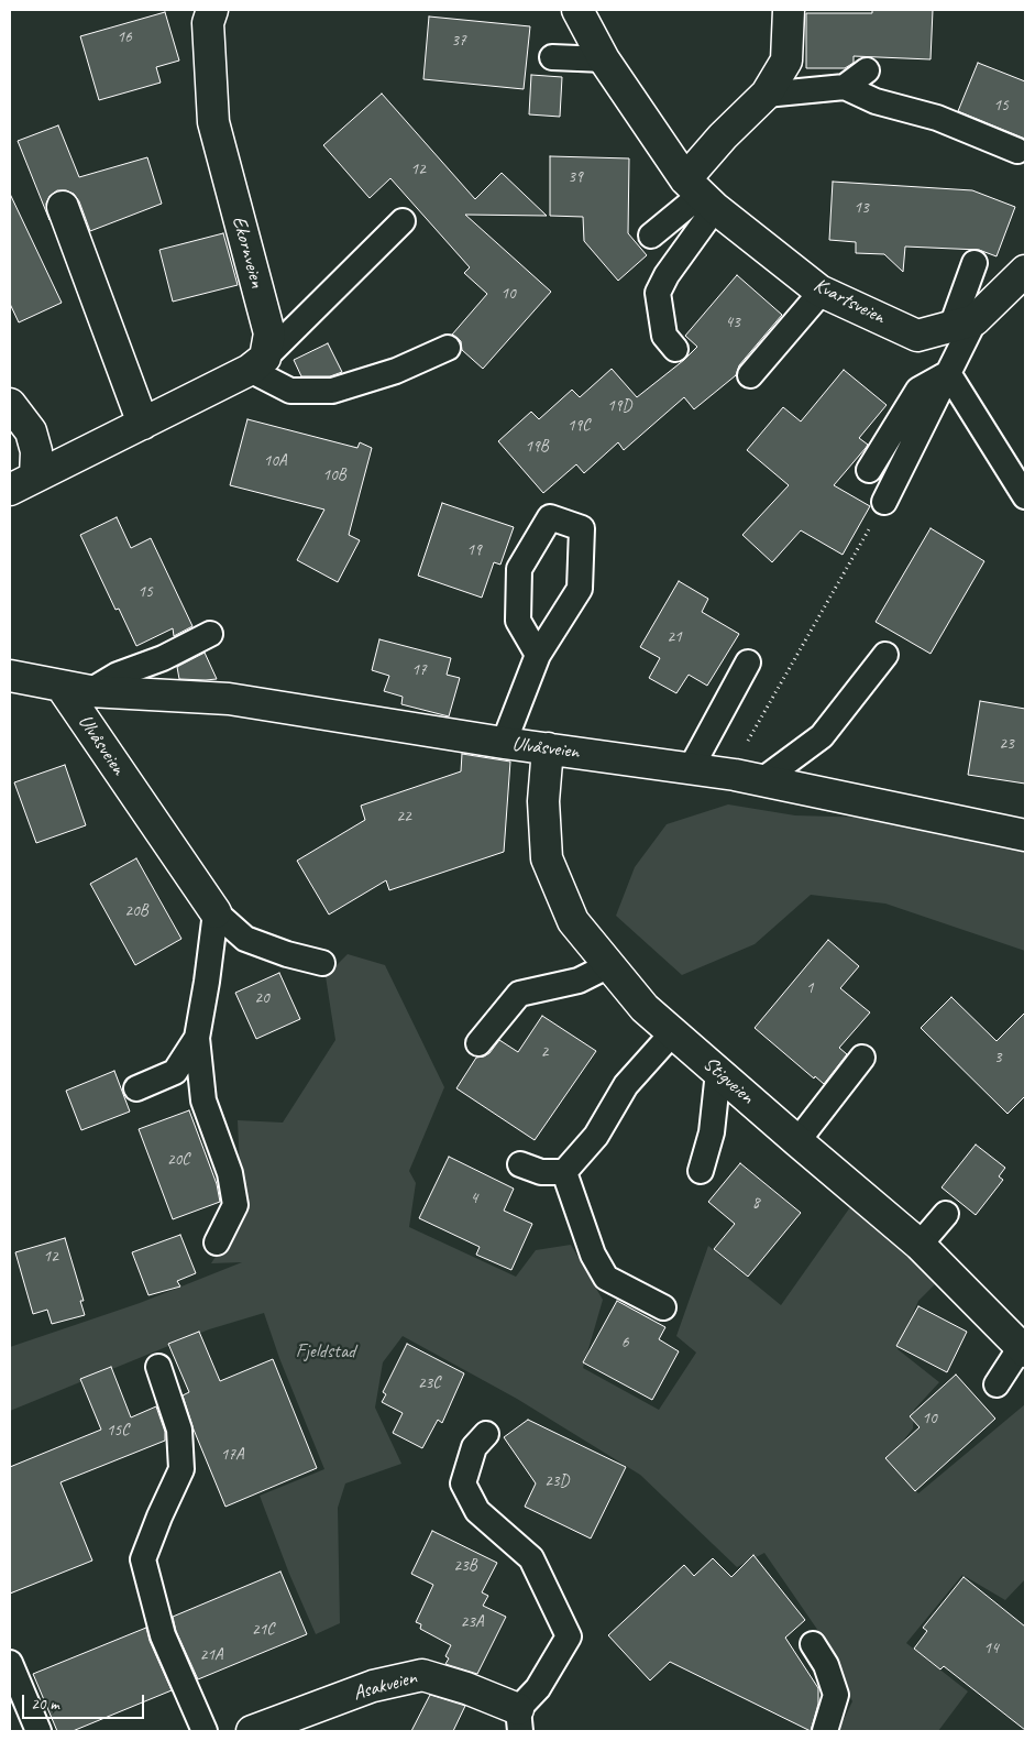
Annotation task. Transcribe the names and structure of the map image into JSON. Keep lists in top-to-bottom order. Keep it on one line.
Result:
{"streets":{"street":["Ekornveien","Kvartsveien","Ulvåsveien","Stigveien","Asakveien"]},"crossings":[["Ulvåsveien","Stigveien"]],"parks":["Fjeldstad"],"house_numbers":["16","37","15","12","39","13","10","43","19D","19C","19B","10A","10B","19","15","21","17","23","22","20B","1","20","2","3","20C","4","8","12","6","23C","10","15C","17A","23D","23B","23A","21C","14","21A"],"scale_bar":"20 m"}
